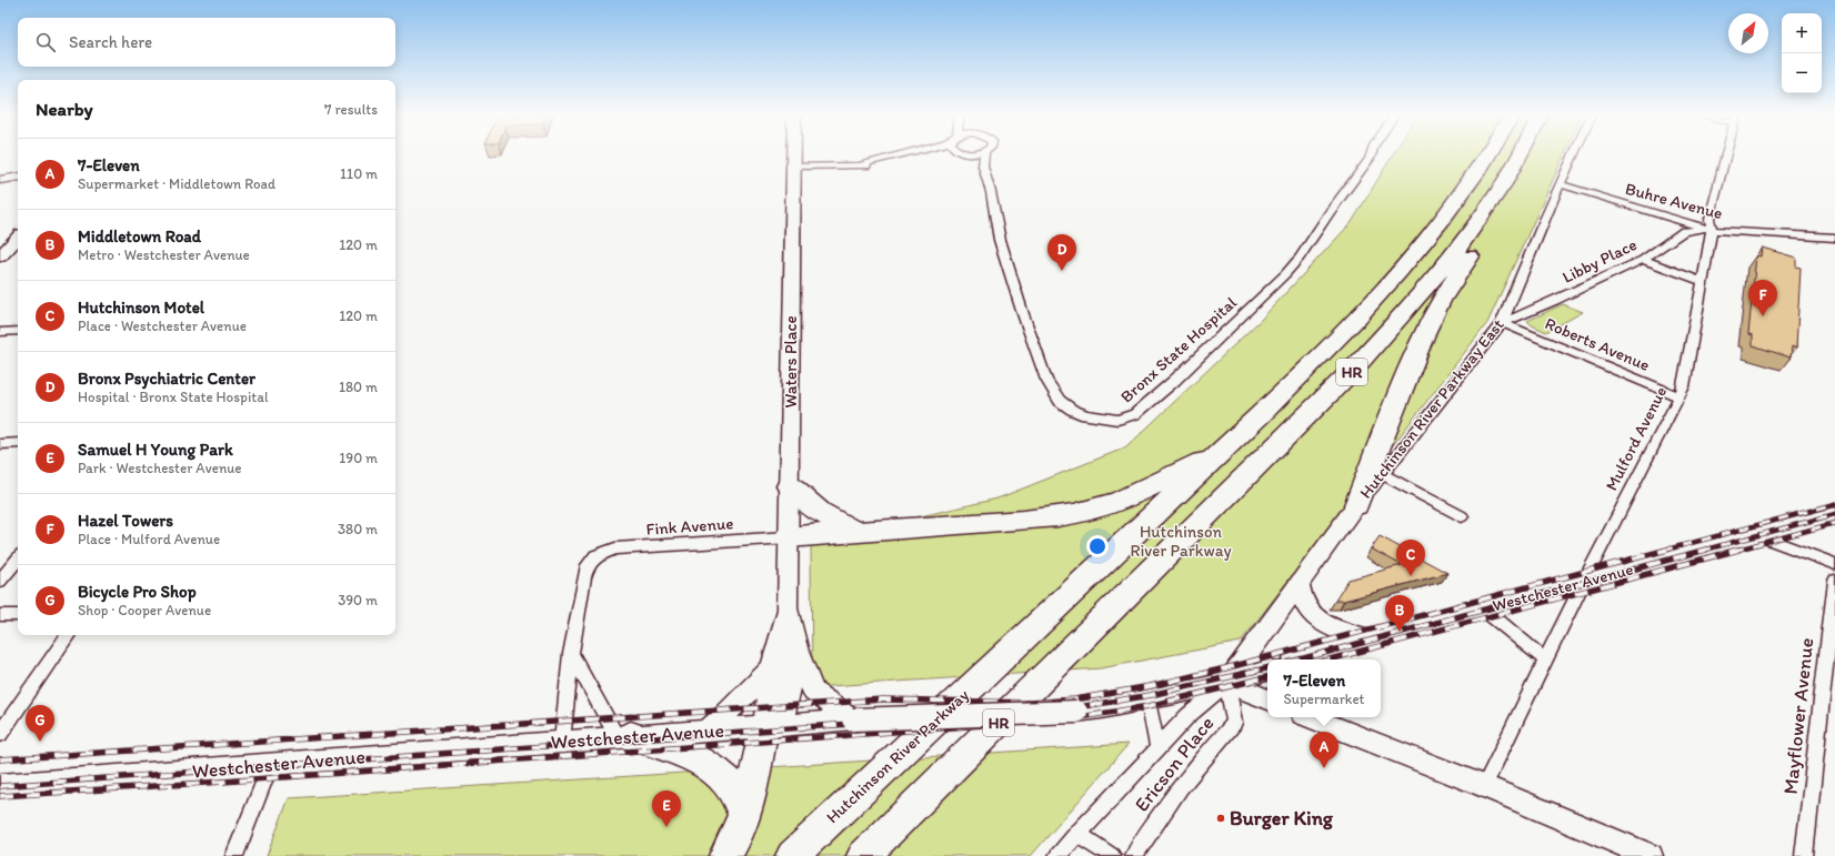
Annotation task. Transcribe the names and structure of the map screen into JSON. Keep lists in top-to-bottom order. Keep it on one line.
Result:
{"streets":{"highway":["HR","Hutchinson River Parkway"],"main road":["Waters Place","Westchester Avenue"],"street":["Buhre Avenue","Libby Place","Roberts Avenue","Bronx State Hospital","Hutchinson River Parkway East","Mulford Avenue","Fink Avenue","Mayflower Avenue","Ericson Place"]},"crossings":[["Buhre Avenue","Libby Place"],["Buhre Avenue","Hutchinson River Parkway East"],["Buhre Avenue","Mulford Avenue"],["Libby Place","Roberts Avenue"],["Libby Place","Hutchinson River Parkway East"],["Libby Place","Mulford Avenue"],["Roberts Avenue","Hutchinson River Parkway East"],["Roberts Avenue","Mulford Avenue"],["Waters Place","Fink Avenue"],["Waters Place","Westchester Avenue"],["Mulford Avenue","Westchester Avenue"],["Westchester Avenue","Ericson Place"]],"parks":["Hutchinson River Parkway"],"places":["Burger King"],"north":"top right","page":{"map_buttons":["+","−"],"search":"Search here","heading":["Nearby","7 results"],"list":[{"mark":"A","name":"7-Eleven","note":"Supermarket · Middletown Road","value":"110 m"},{"mark":"B","name":"Middletown Road","note":"Metro · Westchester Avenue","value":"120 m"},{"mark":"C","name":"Hutchinson Motel","note":"Place · Westchester Avenue","value":"120 m"},{"mark":"D","name":"Bronx Psychiatric Center","note":"Hospital · Bronx State Hospital","value":"180 m"},{"mark":"E","name":"Samuel H Young Park","note":"Park · Westchester Avenue","value":"190 m"},{"mark":"F","name":"Hazel Towers","note":"Place · Mulford Avenue","value":"380 m"},{"mark":"G","name":"Bicycle Pro Shop","note":"Shop · Cooper Avenue","value":"390 m"}],"pins":["D","F","C","B","G","A","E"],"popup":["7-Eleven","Supermarket"]}}
